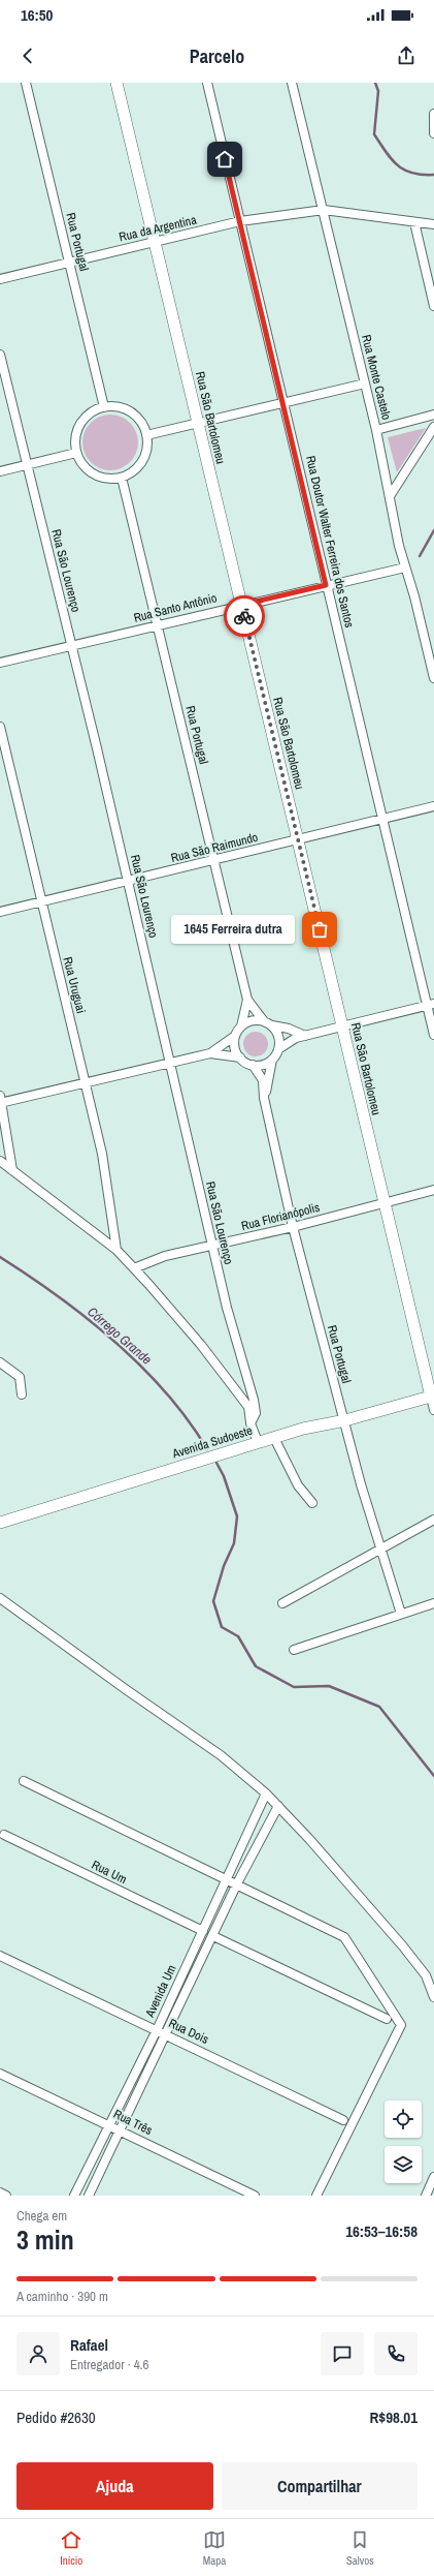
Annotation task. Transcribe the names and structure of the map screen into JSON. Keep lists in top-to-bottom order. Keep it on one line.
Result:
{"streets":{"street":["Rua da Argentina","Rua Portugal","Rua Monte Castelo","Rua São Bartolomeu","Rua Doutor Walter Ferreira dos Santos","Rua São Lourenço","Rua Santo Antônio","Rua São Raimundo","Rua Uruguai","Rua Florianópolis","Avenida Sudoeste","Rua Um","Avenida Um","Rua Dois","Rua Três"]},"crossings":[["Rua da Argentina","Rua Portugal"],["Rua da Argentina","Rua Monte Castelo"],["Rua da Argentina","Rua São Bartolomeu"],["Rua da Argentina","Rua Doutor Walter Ferreira dos Santos"],["Rua Portugal","Rua Santo Antônio"],["Rua Portugal","Rua São Raimundo"],["Rua Portugal","Rua Florianópolis"],["Rua Portugal","Avenida Sudoeste"],["Rua Monte Castelo","Rua Santo Antônio"],["Rua São Bartolomeu","Rua Santo Antônio"],["Rua São Bartolomeu","Rua São Raimundo"],["Rua São Bartolomeu","Rua Florianópolis"],["Rua São Bartolomeu","Avenida Sudoeste"],["Rua Doutor Walter Ferreira dos Santos","Rua Santo Antônio"],["Rua Doutor Walter Ferreira dos Santos","Rua São Raimundo"],["Rua São Lourenço","Rua Santo Antônio"],["Rua São Lourenço","Rua São Raimundo"],["Rua São Lourenço","Rua Florianópolis"],["Rua São Raimundo","Rua Uruguai"],["Rua Um","Avenida Um"],["Avenida Um","Rua Dois"],["Avenida Um","Rua Três"]],"water":["Córrego Grande"],"places":["1645 Ferreira dutra"],"page":{"status":"16:50","header":"Parcelo","bubble":"1645 Ferreira dutra","heading":["3 min","Chega em","16:53–16:58"],"panel":["Rafael","Entregador · 4.6","Pedido #2630","R$98.01"],"bar":"A caminho · 390 m","buttons":["Ajuda","Compartilhar"],"tabs":["Início","Mapa","Salvos"]}}
